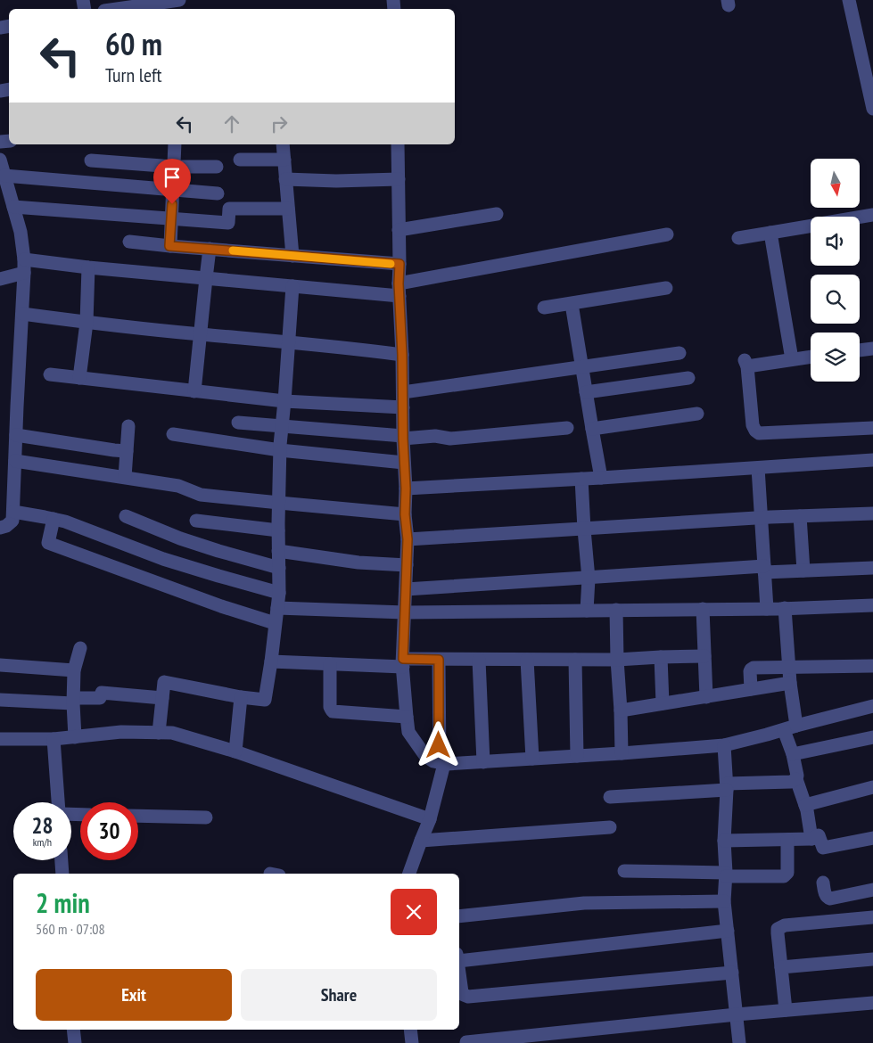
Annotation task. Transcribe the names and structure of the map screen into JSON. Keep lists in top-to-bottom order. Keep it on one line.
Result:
{"north":"bottom","page":{"turn":["60 m","Turn left"],"speed":"28 km/h","limit":"30","heading":["2 min","560 m · 07:08"],"buttons":["Exit","Share"]}}
